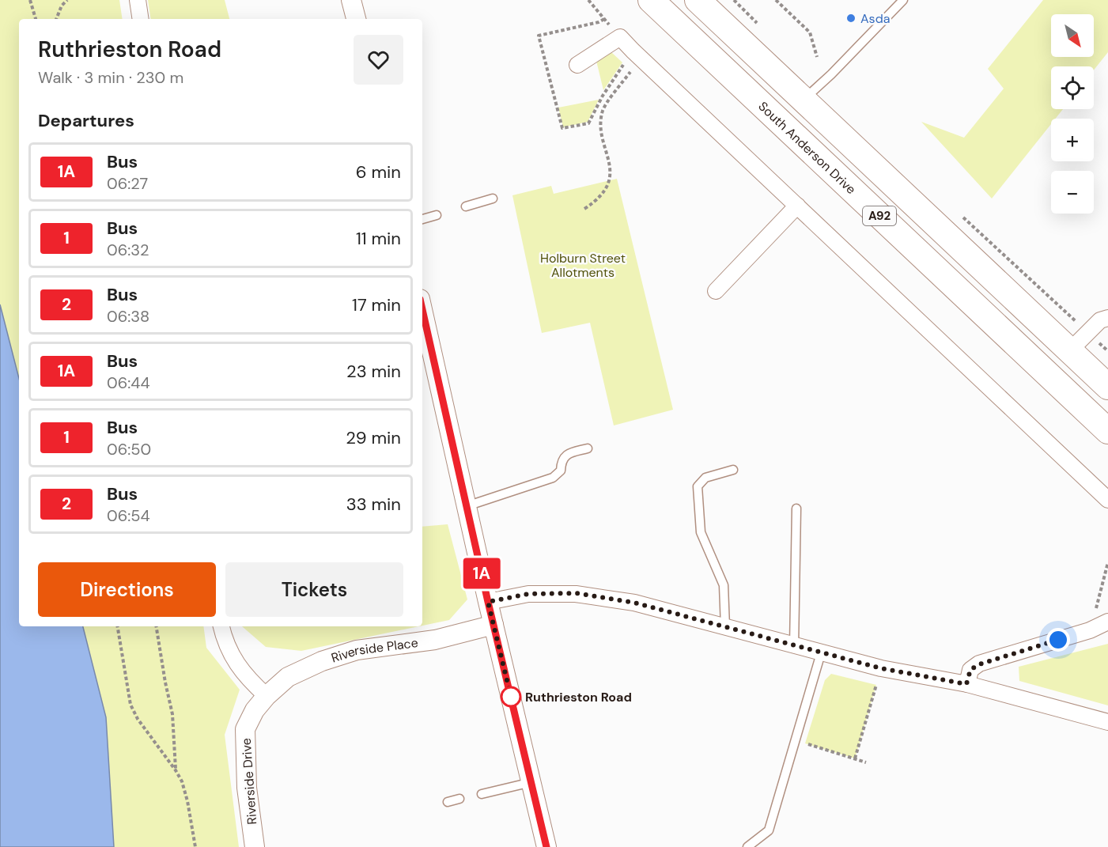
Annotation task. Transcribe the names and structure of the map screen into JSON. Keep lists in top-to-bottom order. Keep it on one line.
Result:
{"streets":{"main road":["South Anderson Drive","A92"],"street":["Riverside Place","Riverside Drive"]},"crossings":[["Riverside Place","Riverside Drive"]],"parks":["Holburn Street Allotments"],"places":["Asda","Ruthrieston Road"],"lines":["bus line 1A"],"north":"bottom right","page":{"on_map":"1A","map_buttons":["+","−"],"heading":[["Ruthrieston Road","Walk · 3 min · 230 m"],"Departures"],"list":[{"mark":"1A","name":"Bus","note":"06:27","value":"6 min"},{"mark":"1","name":"Bus","note":"06:32","value":"11 min"},{"mark":"2","name":"Bus","note":"06:38","value":"17 min"},{"mark":"1A","name":"Bus","note":"06:44","value":"23 min"},{"mark":"1","name":"Bus","note":"06:50","value":"29 min"},{"mark":"2","name":"Bus","note":"06:54","value":"33 min"}],"buttons":["Directions","Tickets"]}}
